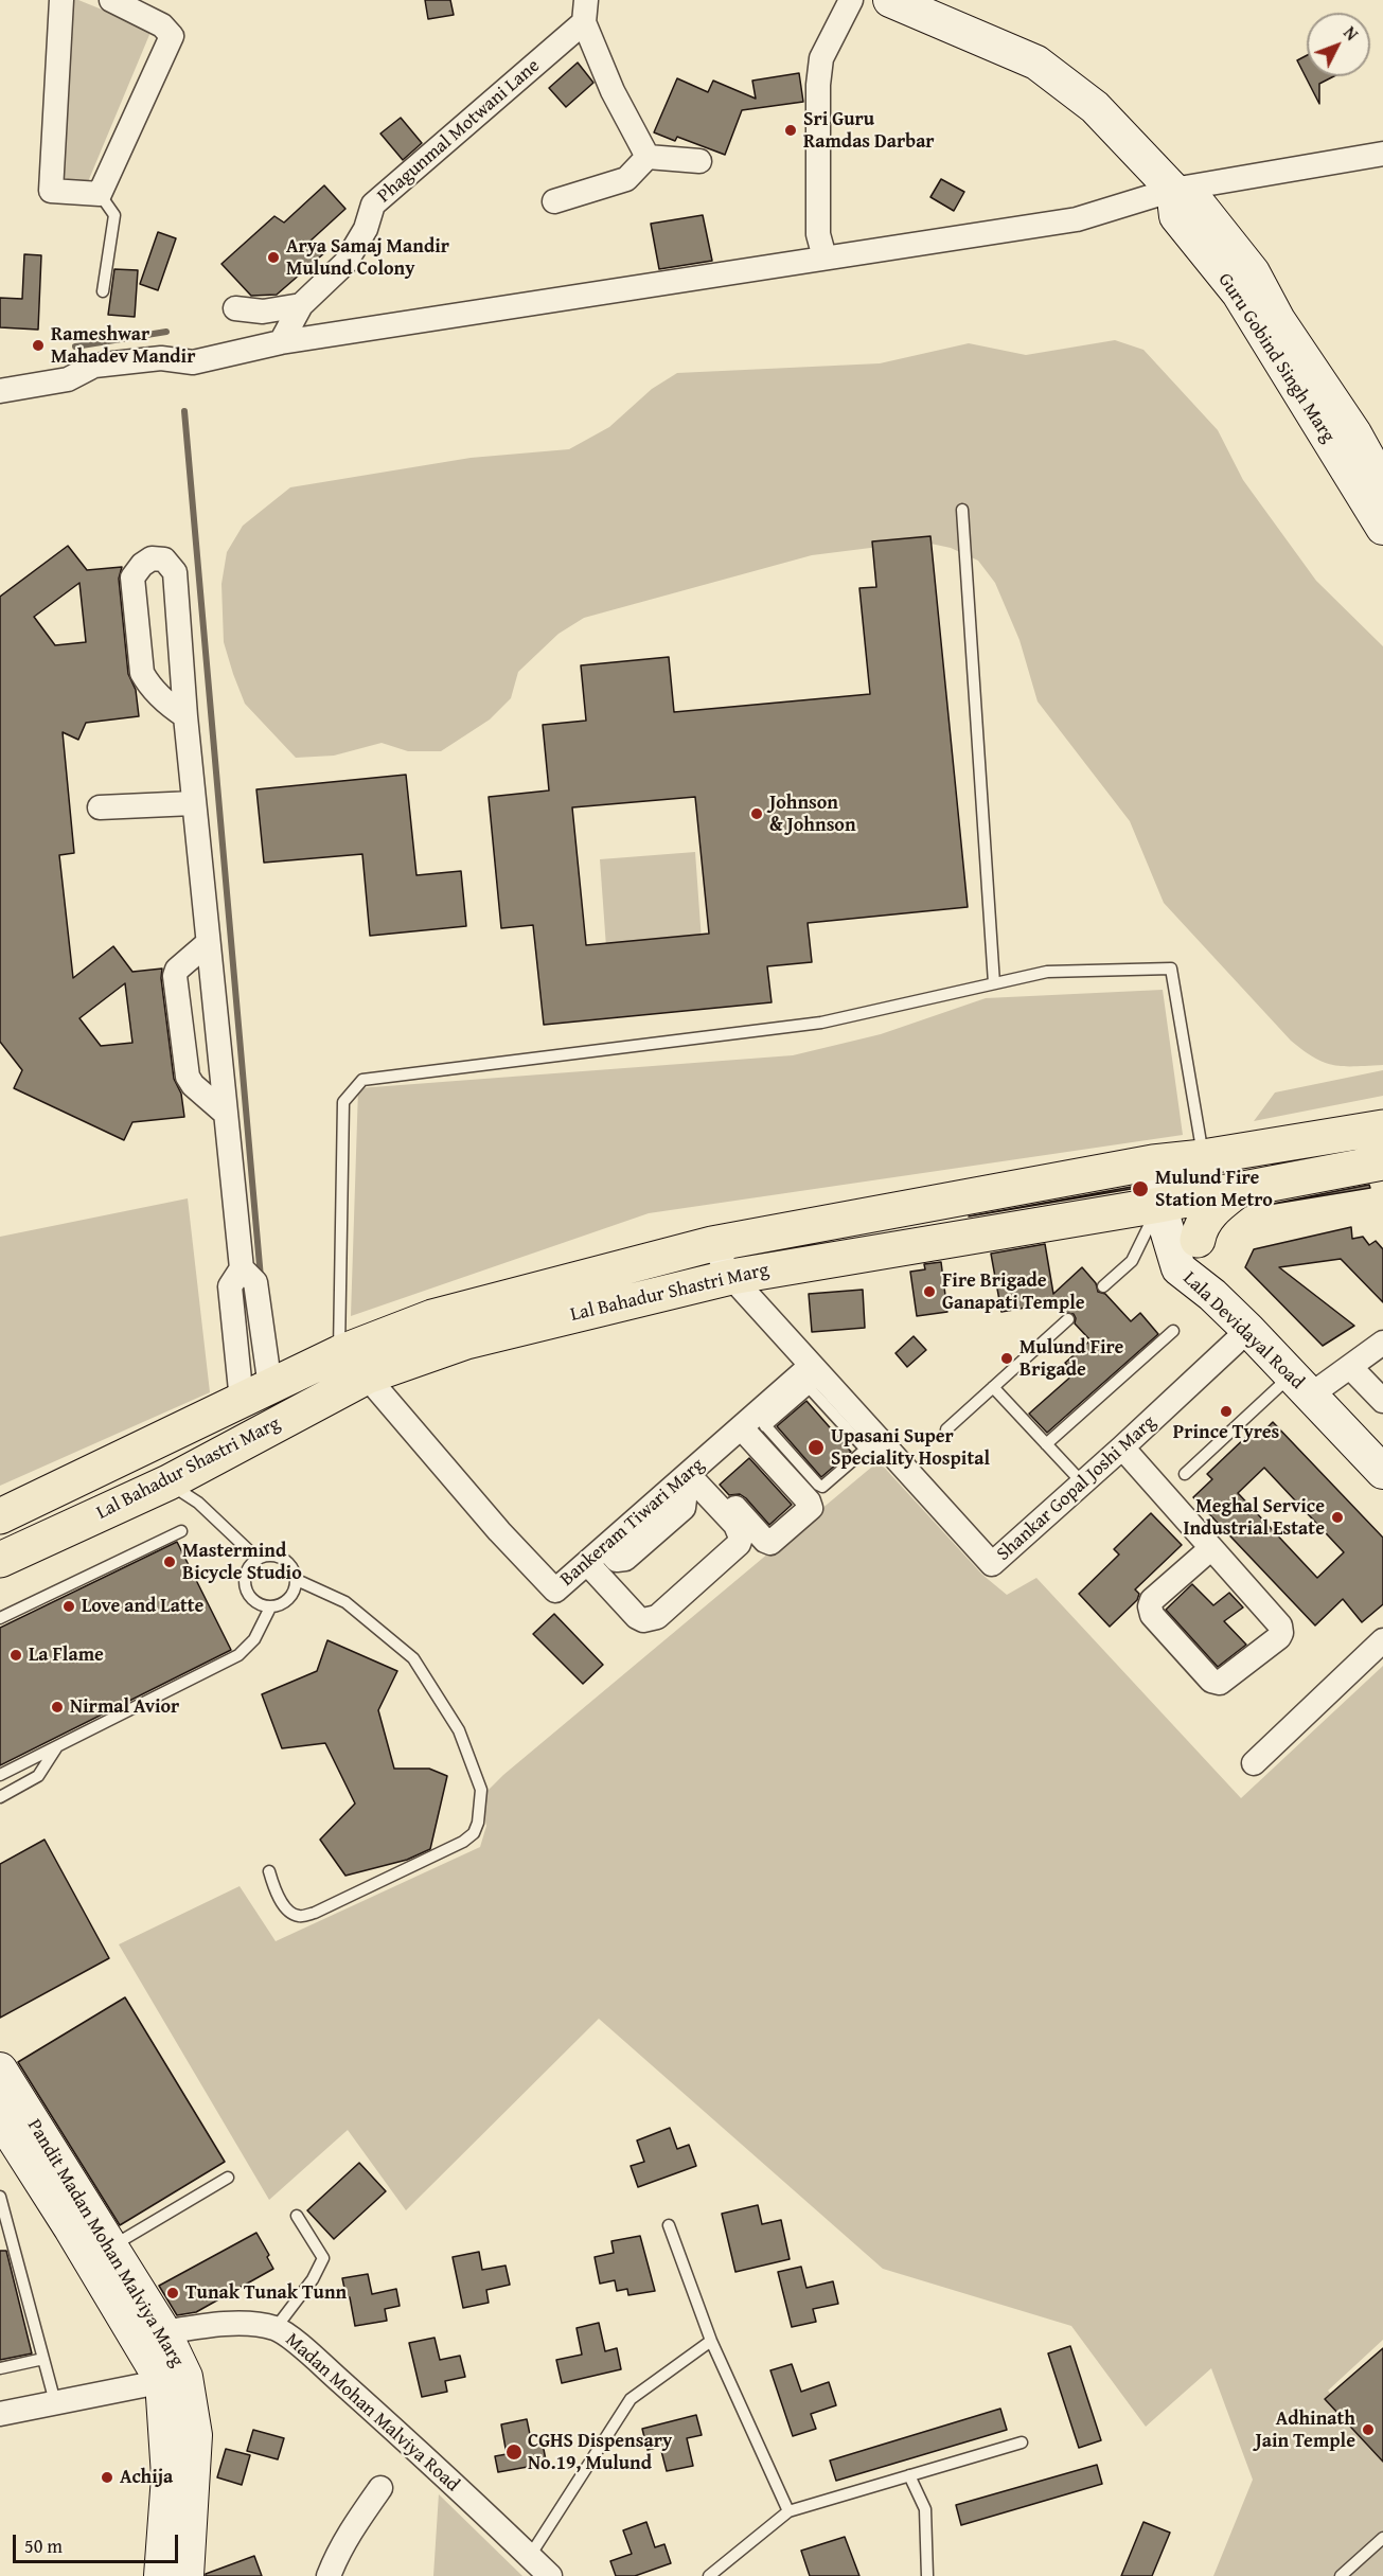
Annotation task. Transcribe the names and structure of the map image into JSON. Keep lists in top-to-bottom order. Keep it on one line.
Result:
{"streets":{"main road":["Lal Bahadur Shastri Marg"],"street":["Phagunmal Motwani Lane","Guru Gobind Singh Marg","Lala Devidayal Road","Shankar Gopal Joshi Marg","Bankeram Tiwari Marg","Pandit Madan Mohan Malviya Marg","Madan Mohan Malviya Road"]},"crossings":[["Lal Bahadur Shastri Marg","Lala Devidayal Road"],["Lal Bahadur Shastri Marg","Shankar Gopal Joshi Marg"],["Lal Bahadur Shastri Marg","Bankeram Tiwari Marg"],["Lala Devidayal Road","Shankar Gopal Joshi Marg"],["Shankar Gopal Joshi Marg","Bankeram Tiwari Marg"],["Pandit Madan Mohan Malviya Marg","Madan Mohan Malviya Road"]],"places":["Sri Guru Ramdas Darbar","Arya Samaj Mandir Mulund Colony","Rameshwar Mahadev Mandir","Johnson & Johnson","Mulund Fire Station Metro","Fire Brigade Ganapati Temple","Mulund Fire Brigade","Prince Tyres","Upasani Super Speciality Hospital","Meghal Service Industrial Estate","Mastermind Bicycle Studio","Love and Latte","La Flame","Nirmal Avior","Tunak Tunak Tunn","Adhinath Jain Temple","CGHS Dispensary No.19, Mulund","Achija"],"scale_bar":"50 m","north":"top right"}
